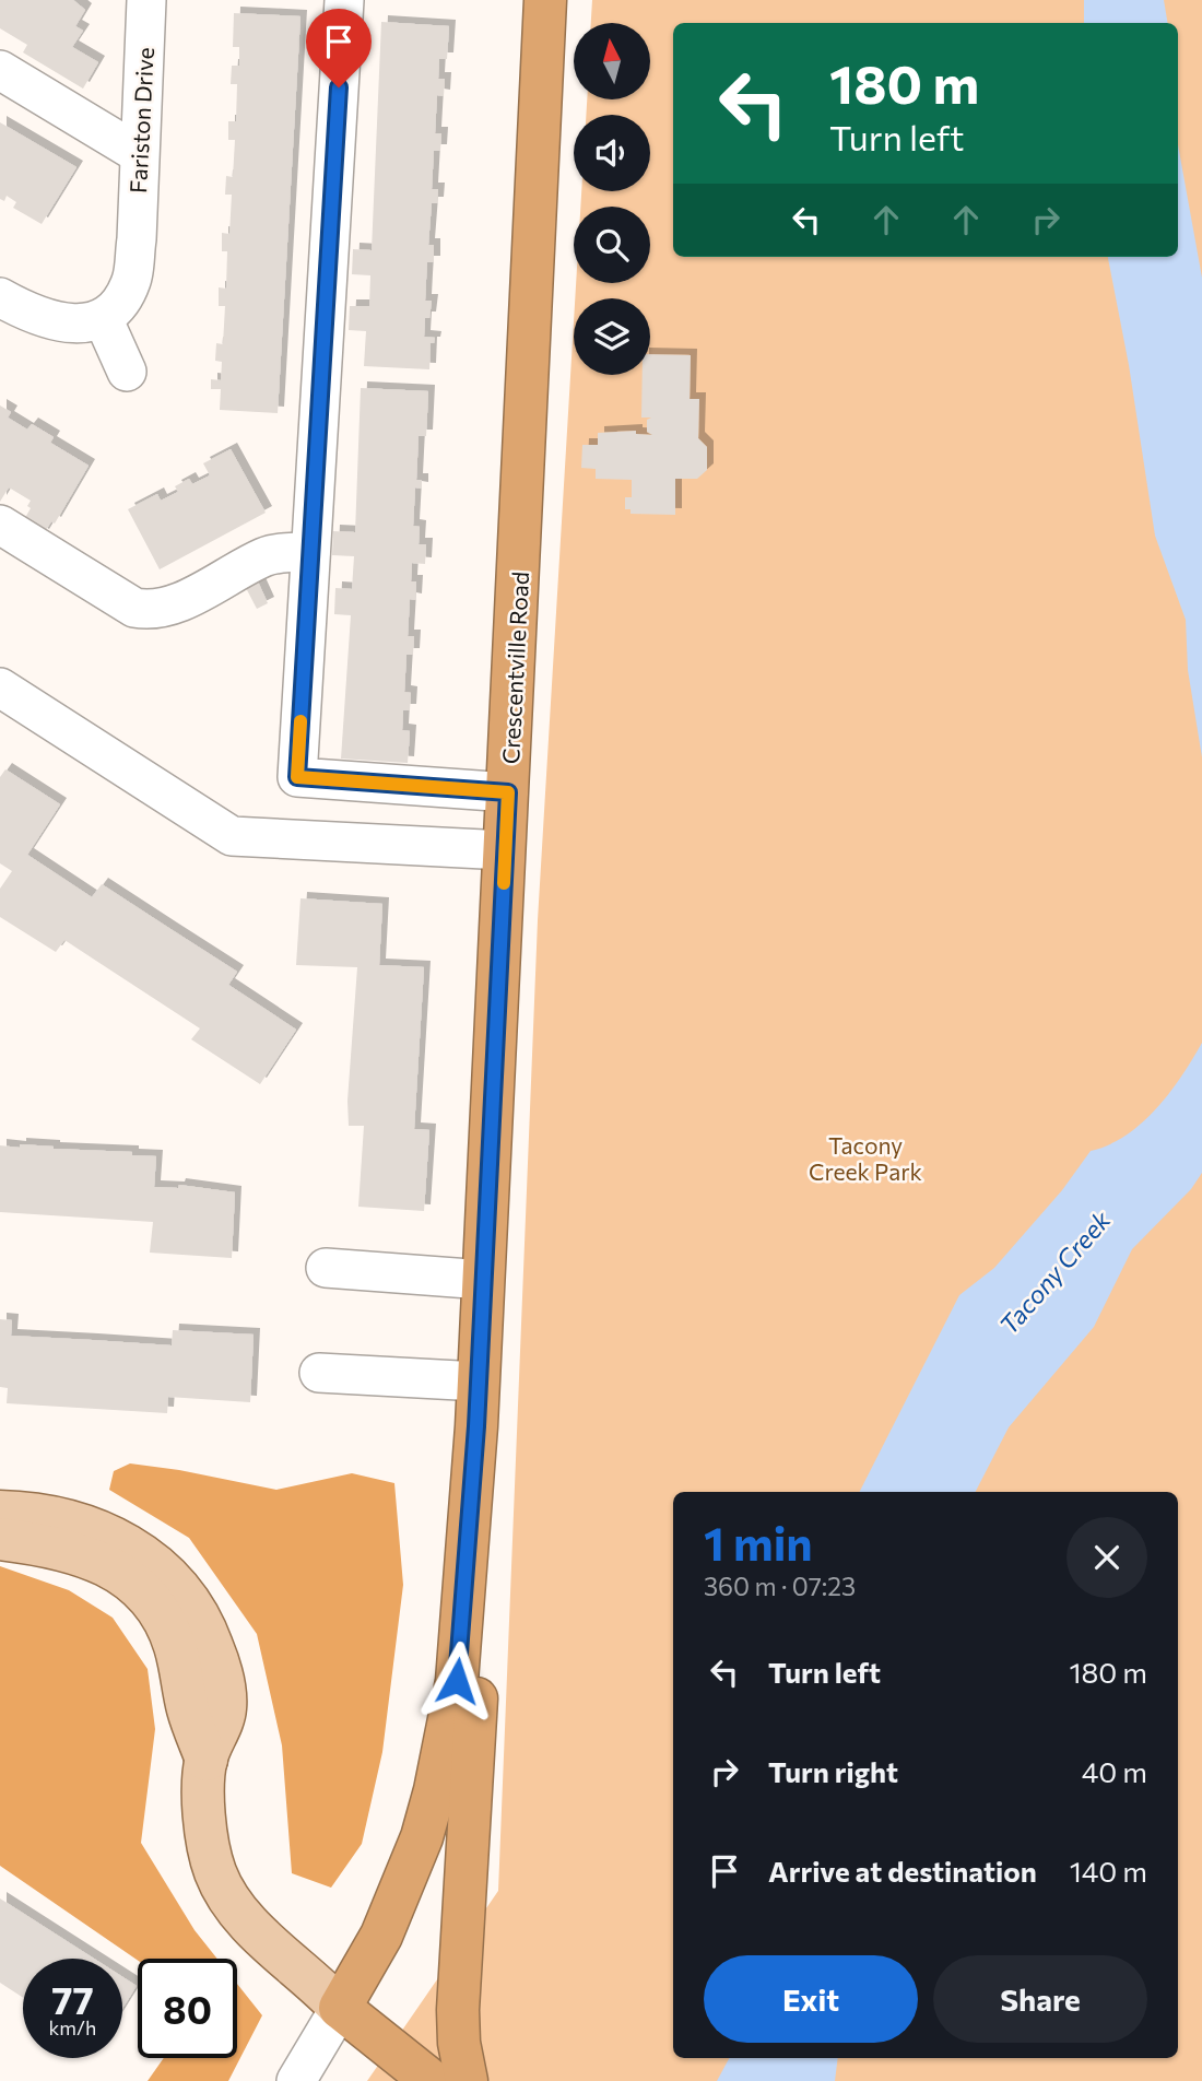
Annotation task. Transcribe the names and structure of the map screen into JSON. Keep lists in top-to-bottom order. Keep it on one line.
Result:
{"streets":{"highway":["Crescentville Road"],"street":["Fariston Drive"]},"water":["Tacony Creek"],"parks":["Tacony Creek Park"],"north":"top","page":{"turn":["180 m","Turn left"],"heading":["1 min","360 m · 07:23"],"list":[{"name":"Turn left","value":"180 m"},{"name":"Turn right","value":"40 m"},{"name":"Arrive at destination","value":"140 m"}],"buttons":["Exit","Share"],"speed":"77 km/h","limit":"80"}}
